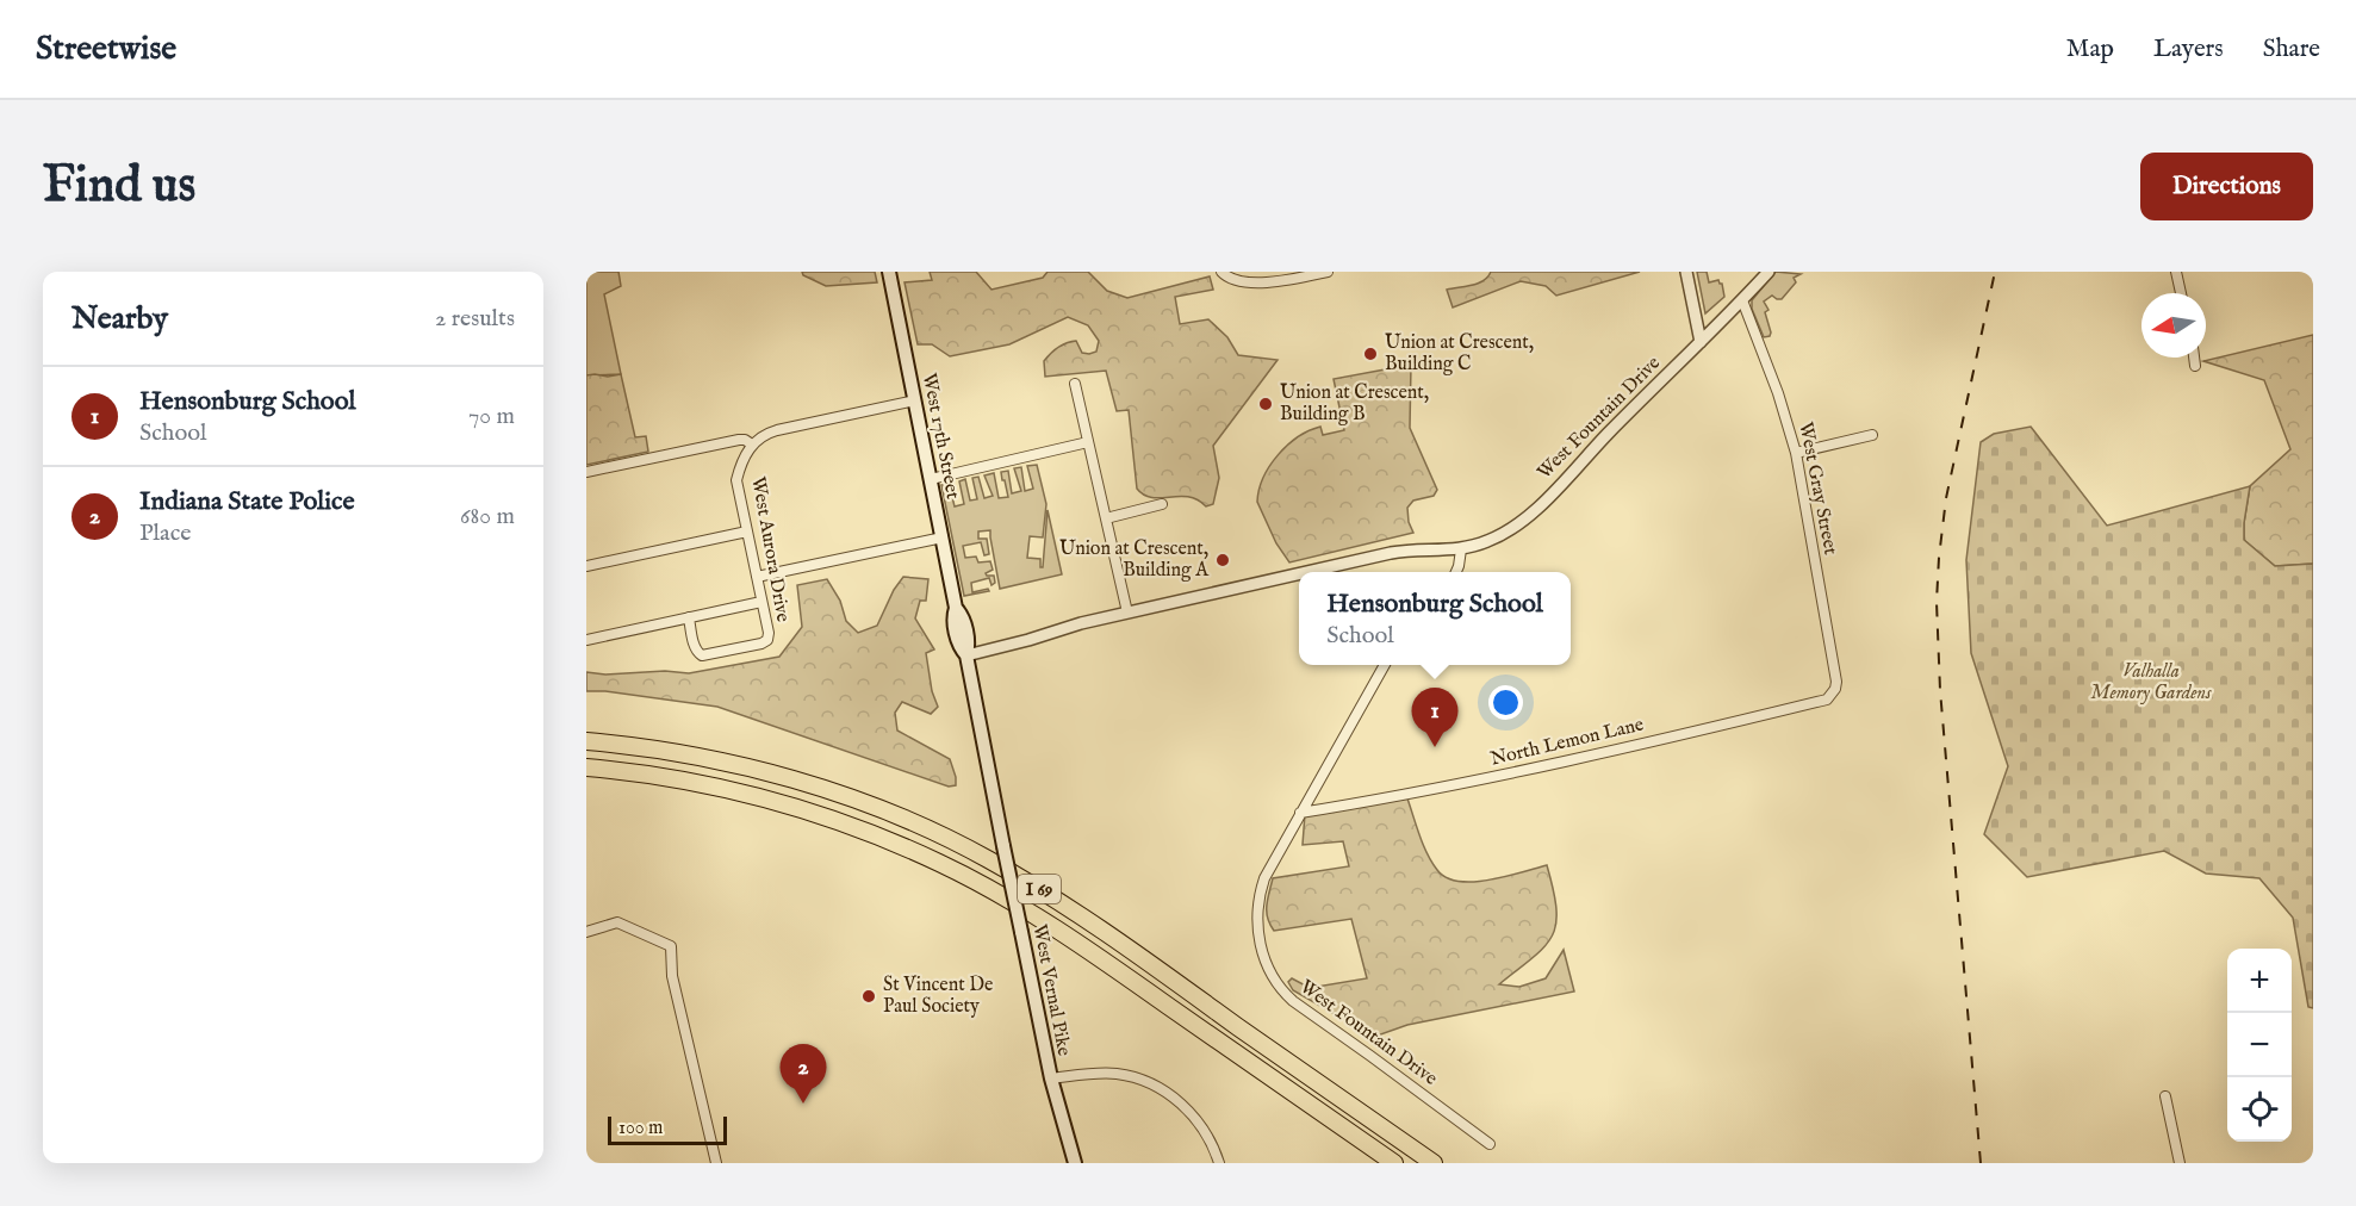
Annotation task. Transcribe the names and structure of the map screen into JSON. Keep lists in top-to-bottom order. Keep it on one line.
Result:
{"streets":{"highway":["I 69"],"main road":["West 17th Street","West Vernal Pike"],"street":["West Fountain Drive","West Gray Street","West Aurora Drive","North Lemon Lane"]},"crossings":[["West Fountain Drive","West 17th Street"],["West Fountain Drive","West Gray Street"],["West Fountain Drive","North Lemon Lane"],["West Fountain Drive","West Vernal Pike"],["West 17th Street","West Vernal Pike"],["West Gray Street","North Lemon Lane"]],"parks":["Valhalla Memory Gardens"],"places":["Union at Crescent, Building C","Union at Crescent, Building B","Union at Crescent, Building A","St Vincent De Paul Society"],"scale_bar":"100 m","north":"left","page":{"header":"Streetwise","nav":["Map","Layers","Share"],"buttons":"Directions","title":"Find us","heading":["Nearby","2 results"],"list":[{"mark":"1","name":"Hensonburg School","note":"School","value":"70 m"},{"mark":"2","name":"Indiana State Police","note":"Place","value":"680 m"}],"popup":["Hensonburg School","School"],"pins":["1","2"],"map_buttons":["+","−"],"scale":"100 m"}}
